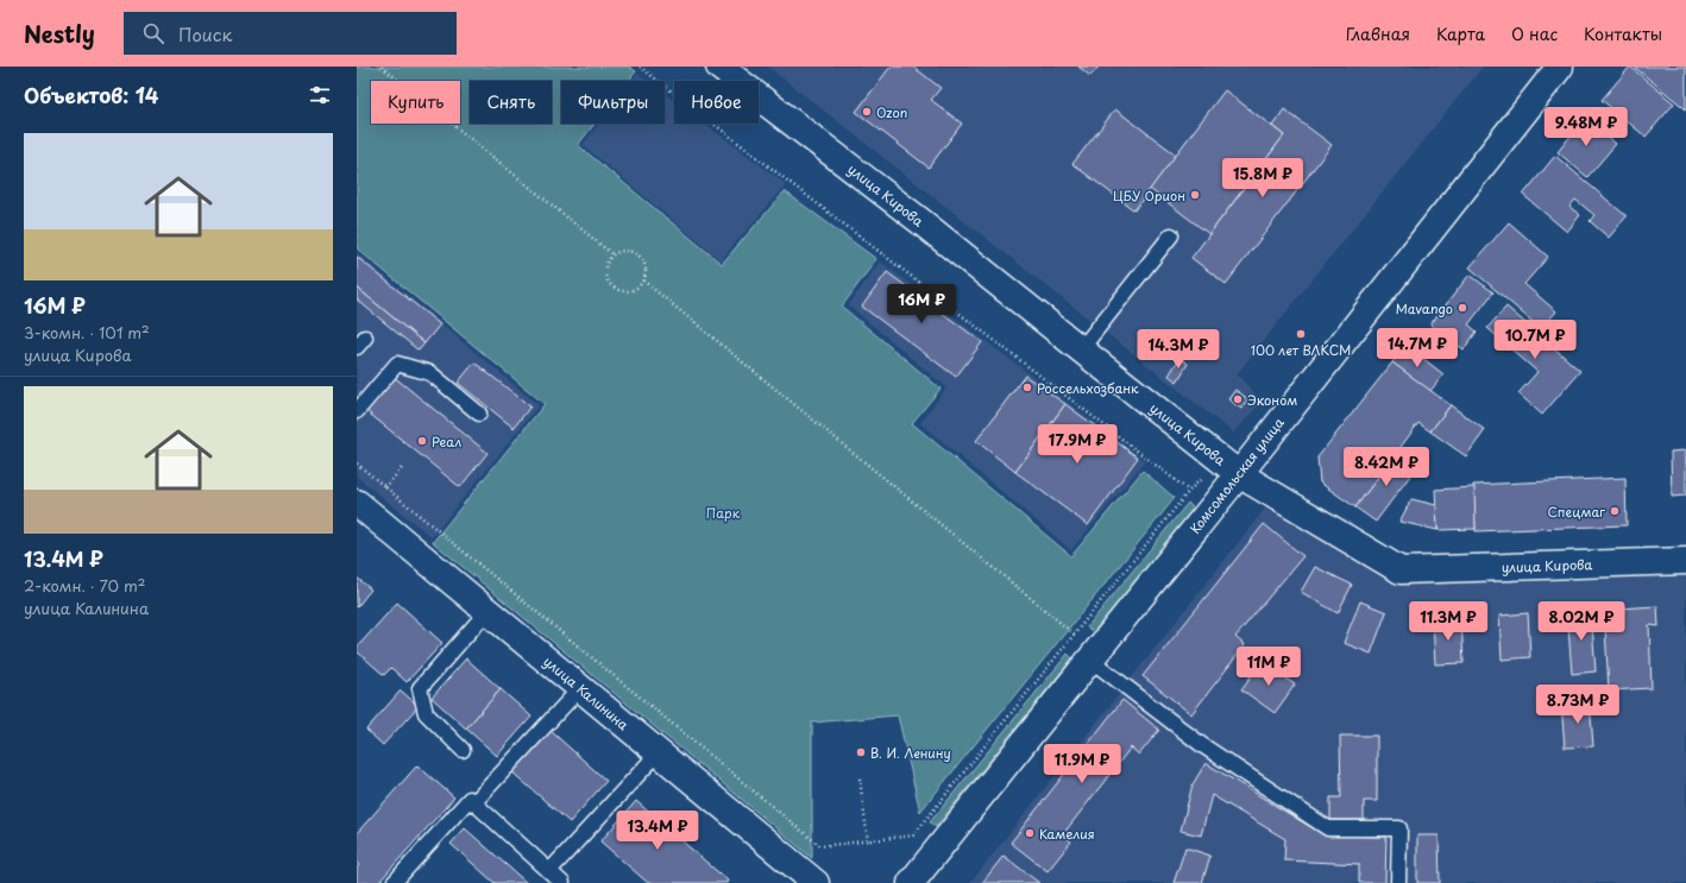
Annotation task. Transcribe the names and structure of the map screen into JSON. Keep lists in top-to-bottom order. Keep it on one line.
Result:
{"streets":{"street":["улица Кирова","Комсомольская улица","улица Калинина"]},"crossings":[["улица Кирова","Комсомольская улица"]],"parks":["Парк"],"places":["Ozon","ЦБУ Орион","Mavango","100 лет ВЛКСМ","Россельхозбанк","Эконом","Реал","Спецмаг","В. И. Ленину","Камелия"],"page":{"header":"Nestly","search":"Поиск","nav":["Главная","Карта","О нас","Контакты"],"heading":"Объектов: 14","chip":["Купить","Снять","Фильтры","Новое"],"price":["9.48M ₽","15.8M ₽","16M ₽","10.7M ₽","14.7M ₽","14.3M ₽","17.9M ₽","8.42M ₽","11.3M ₽","8.02M ₽","11M ₽","8.73M ₽","11.9M ₽","13.4M ₽"],"list":[{"name":"16M ₽","note":"3-комн. · 101 m² · улица Кирова"},{"name":"13.4M ₽","note":"2-комн. · 70 m² · улица Калинина"}]}}
